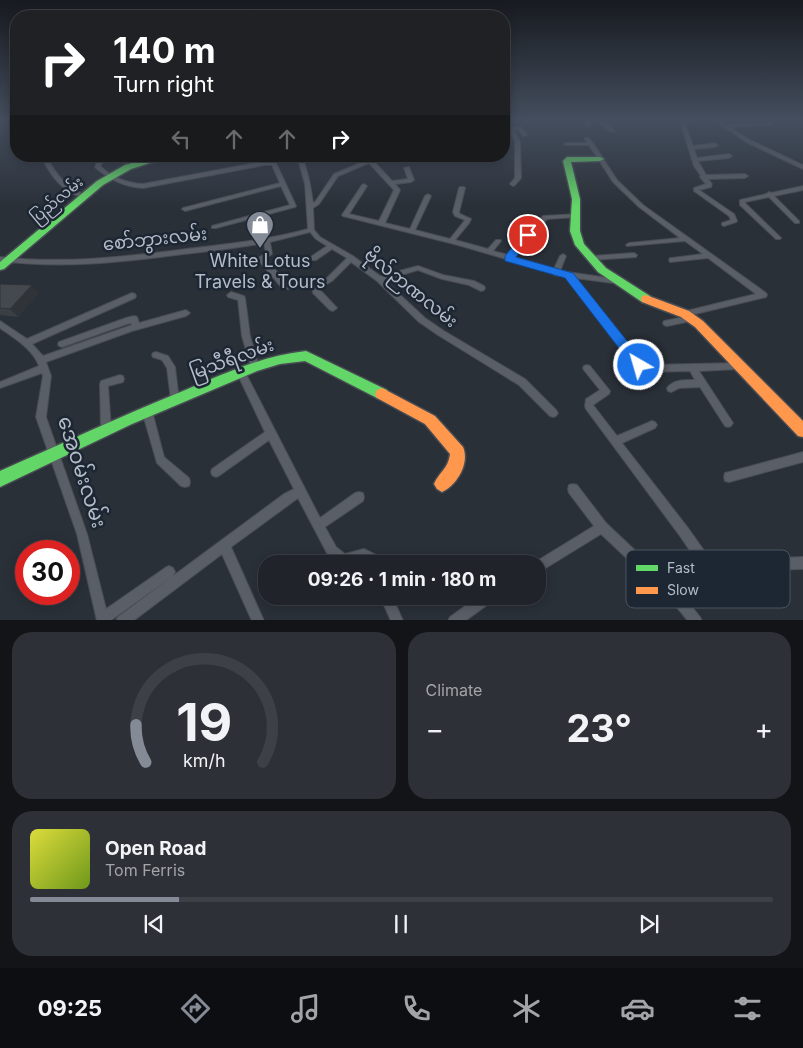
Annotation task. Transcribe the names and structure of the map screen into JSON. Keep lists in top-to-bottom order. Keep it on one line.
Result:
{"streets":{"main road":["ပြည်လမ်း","မြသီရီလမ်း"],"street":["စော်ဘွားလမ်း","ဗိုလ်ဉာဏလမ်း","အေဝမ်းလမ်း"]},"crossings":[["ပြည်လမ်း","စော်ဘွားလမ်း"],["စော်ဘွားလမ်း","ဗိုလ်ဉာဏလမ်း"],["မြသီရီလမ်း","အေဝမ်းလမ်း"]],"places":{"shop":["White Lotus Travels & Tours"]},"legend":["Fast","Slow"],"page":{"turn":["140 m","Turn right"],"limit":"30","trip":"09:26 · 1 min · 180 m","tile":"Climate","heat":["−","23°","+"],"song":["Open Road","Tom Ferris"],"tabs":"09:25","gauge":["19","km/h"]}}
